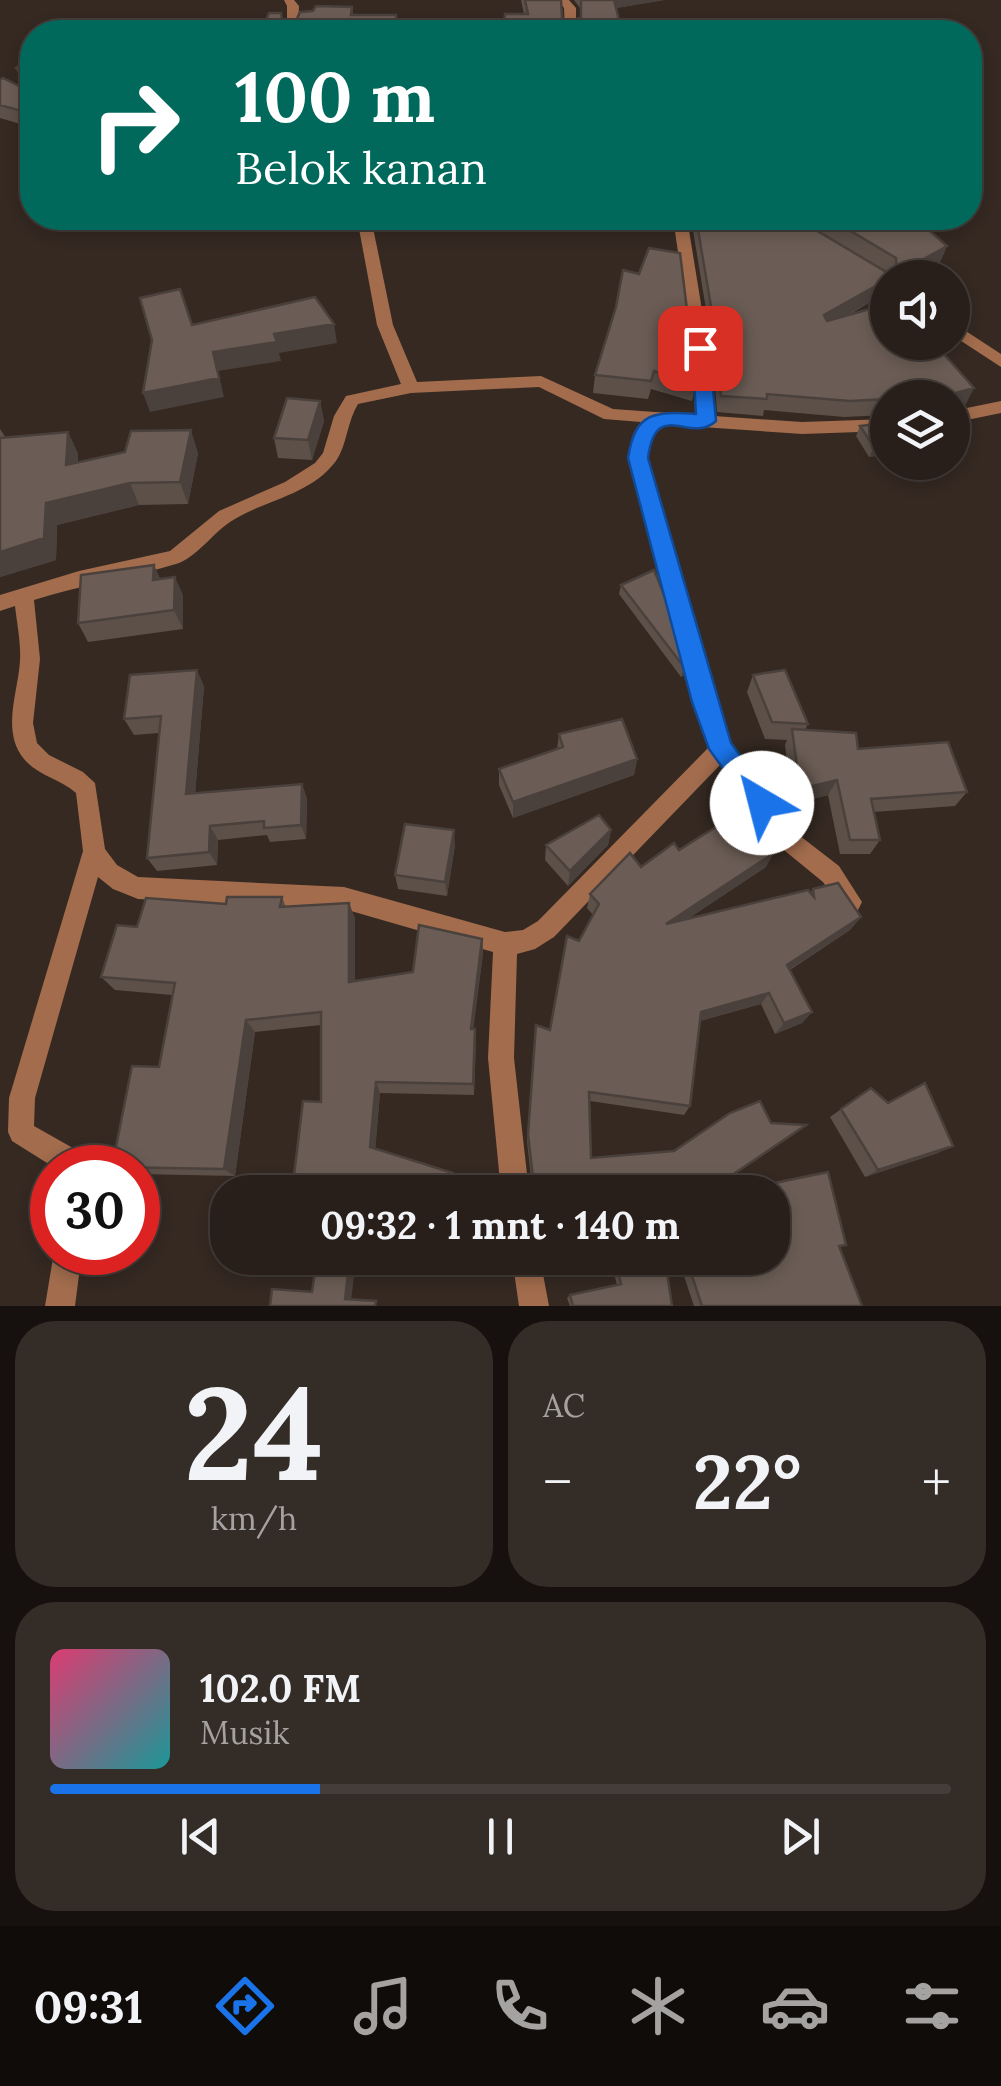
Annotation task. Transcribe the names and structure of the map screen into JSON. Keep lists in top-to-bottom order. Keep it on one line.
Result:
{"page":{"turn":["100 m","Belok kanan"],"limit":"30","trip":"09:32 · 1 mnt · 140 m","tile":[["24","km/h"],"AC"],"heat":["−","22°","+"],"song":["102.0 FM","Musik"],"tabs":"09:31"}}
